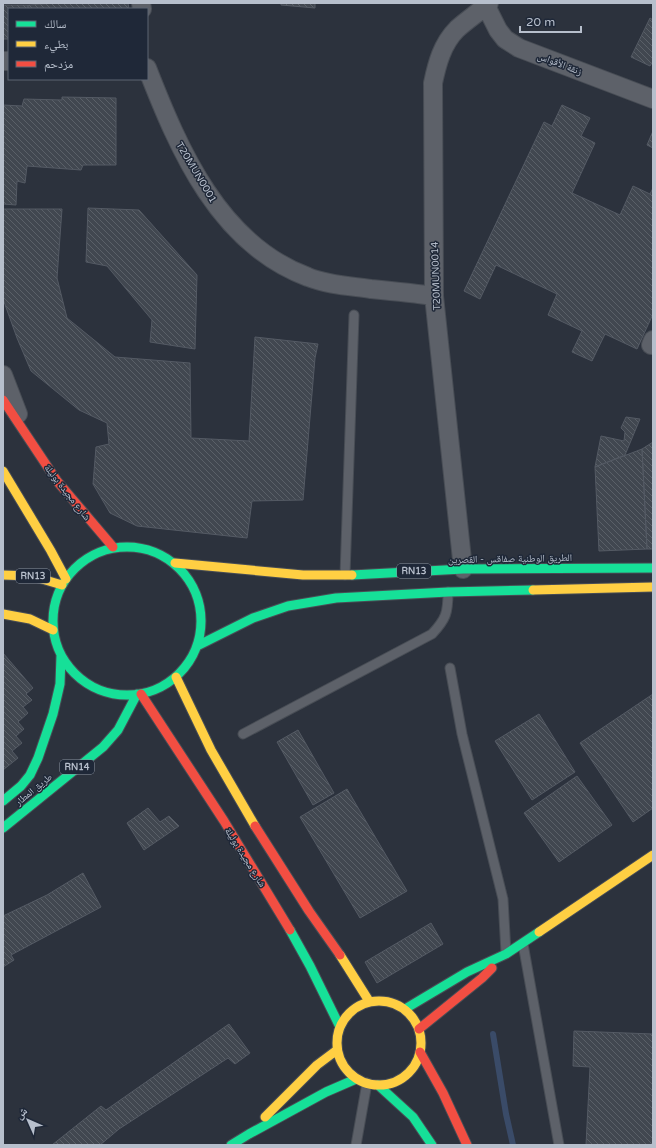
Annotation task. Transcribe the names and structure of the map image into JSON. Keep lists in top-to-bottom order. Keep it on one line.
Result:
{"streets":{"main road":["شارع مجيدة بوليلة","الطريق الوطنية صفاقس - القصرين","RN13","RN14","طريق المطار"],"street":["زنقة الأقواس","T20MUN0001","T20MUN0014"]},"crossings":[["زنقة الأقواس","T20MUN0014"],["T20MUN0001","T20MUN0014"],["T20MUN0014","الطريق الوطنية صفاقس - القصرين"],["شارع مجيدة بوليلة","طريق المطار"]],"legend":["سالك","بطيء","مزدحم"],"scale_bar":"20 m","north":"top left"}
